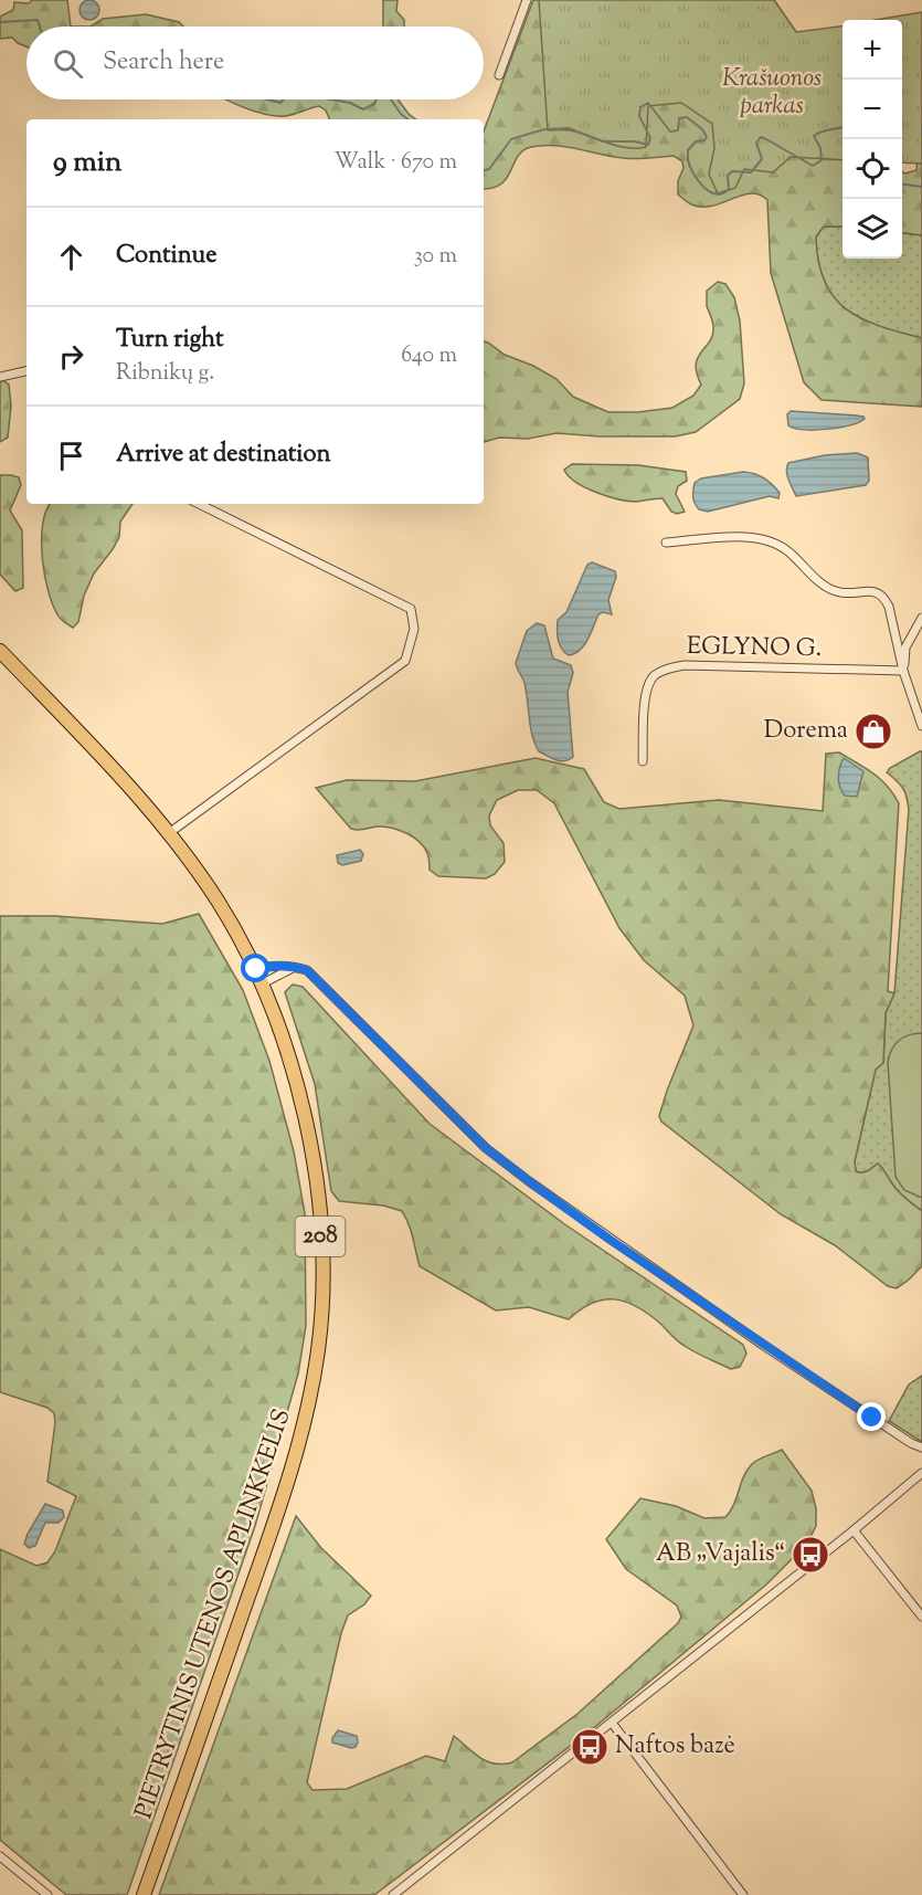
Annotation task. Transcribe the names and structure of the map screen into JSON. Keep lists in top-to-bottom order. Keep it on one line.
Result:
{"streets":{"highway":["208","PIETRYTINIS UTENOS APLINKKELIS"],"street":["EGLYNO G."]},"parks":["Krašuonos parkas"],"places":{"shop":["Dorema"],"bus stop":["AB „Vajalis“","Naftos bazė"]},"page":{"map_buttons":["+","−"],"search":"Search here","heading":["9 min","Walk · 670 m"],"list":[["Continue","30 m"],["Turn right","Ribnikų g.","640 m"],"Arrive at destination"]}}
